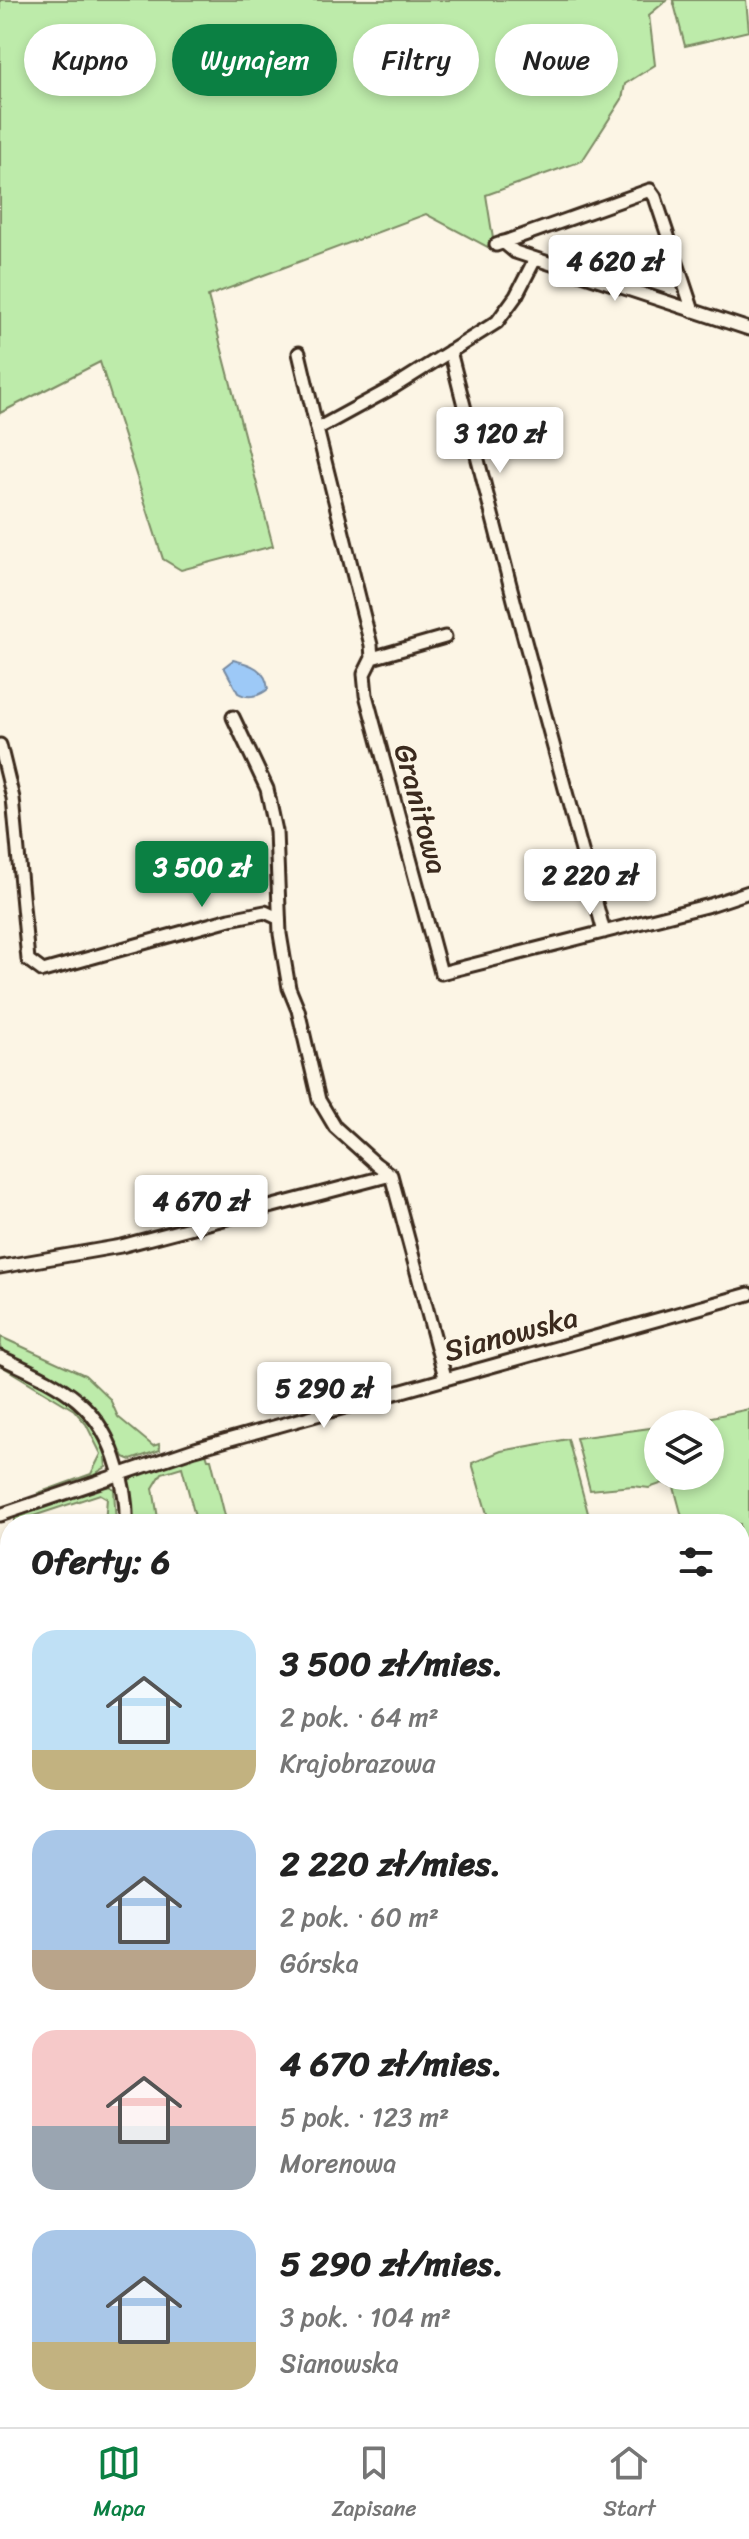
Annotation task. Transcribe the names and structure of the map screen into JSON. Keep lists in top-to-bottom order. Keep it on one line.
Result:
{"streets":{"street":["Granitowa","Sianowska"]},"page":{"chip":["Kupno","Wynajem","Filtry","Nowe"],"price":["4 620 zł","3 120 zł","3 500 zł","2 220 zł","4 670 zł","5 290 zł"],"heading":"Oferty: 6","list":[{"name":"3 500 zł/mies.","note":"2 pok. · 64 m² · Krajobrazowa"},{"name":"2 220 zł/mies.","note":"2 pok. · 60 m² · Górska"},{"name":"4 670 zł/mies.","note":"5 pok. · 123 m² · Morenowa"},{"name":"5 290 zł/mies.","note":"3 pok. · 104 m² · Sianowska"}],"tabs":["Mapa","Zapisane","Start"]}}
